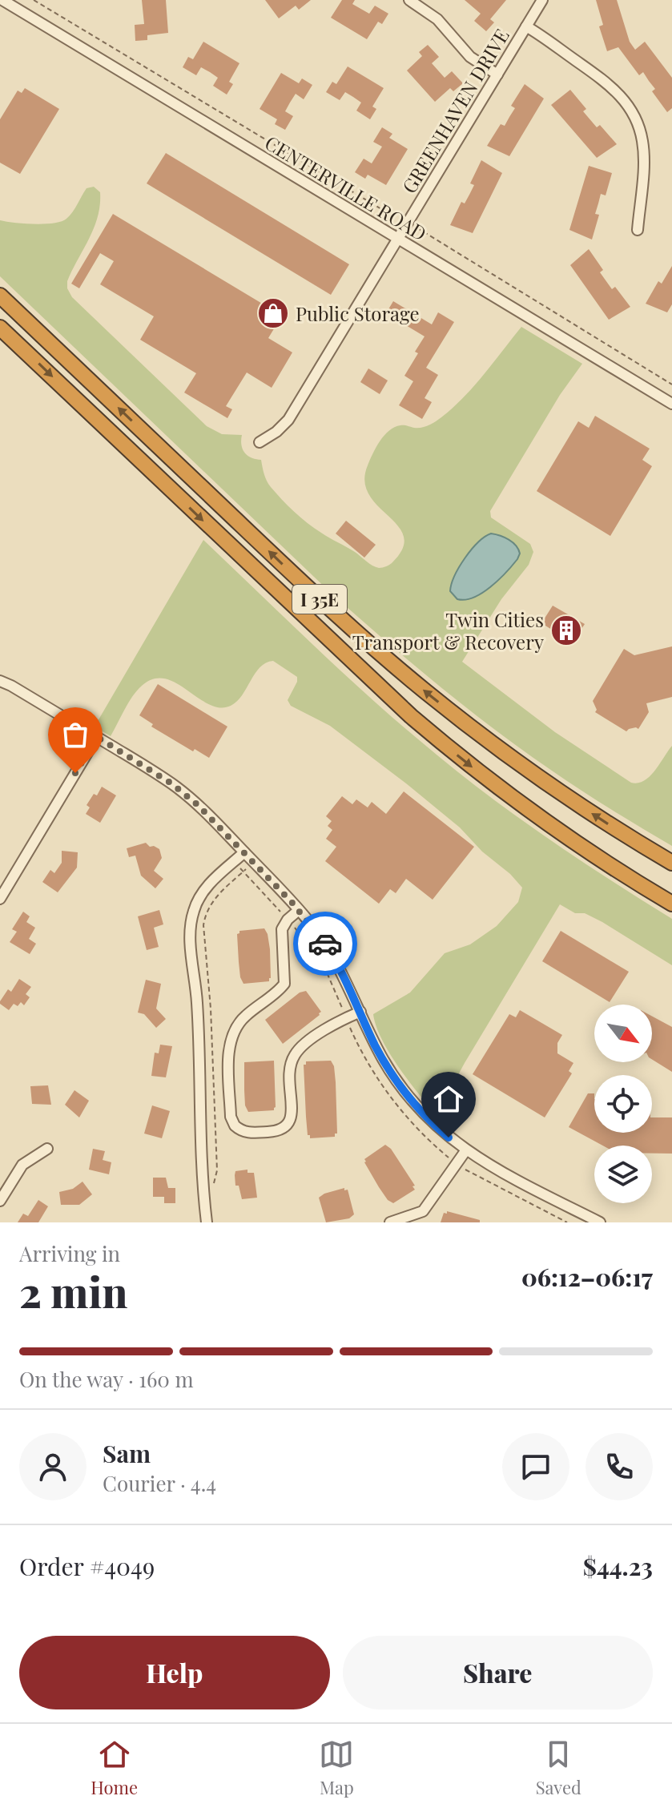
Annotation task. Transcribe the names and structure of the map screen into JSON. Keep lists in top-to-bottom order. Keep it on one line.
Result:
{"streets":{"highway":["I 35E"],"street":["GREENHAVEN DRIVE","CENTERVILLE ROAD"]},"crossings":[["GREENHAVEN DRIVE","CENTERVILLE ROAD"]],"places":{"shop":["Public Storage"],"building":["Twin Cities Transport & Recovery"]},"north":"bottom right","page":{"heading":["2 min","Arriving in","06:12–06:17"],"panel":["Sam","Courier · 4.4","Order #4049","$44.23"],"bar":"On the way · 160 m","buttons":["Help","Share"],"tabs":["Home","Map","Saved"]}}
